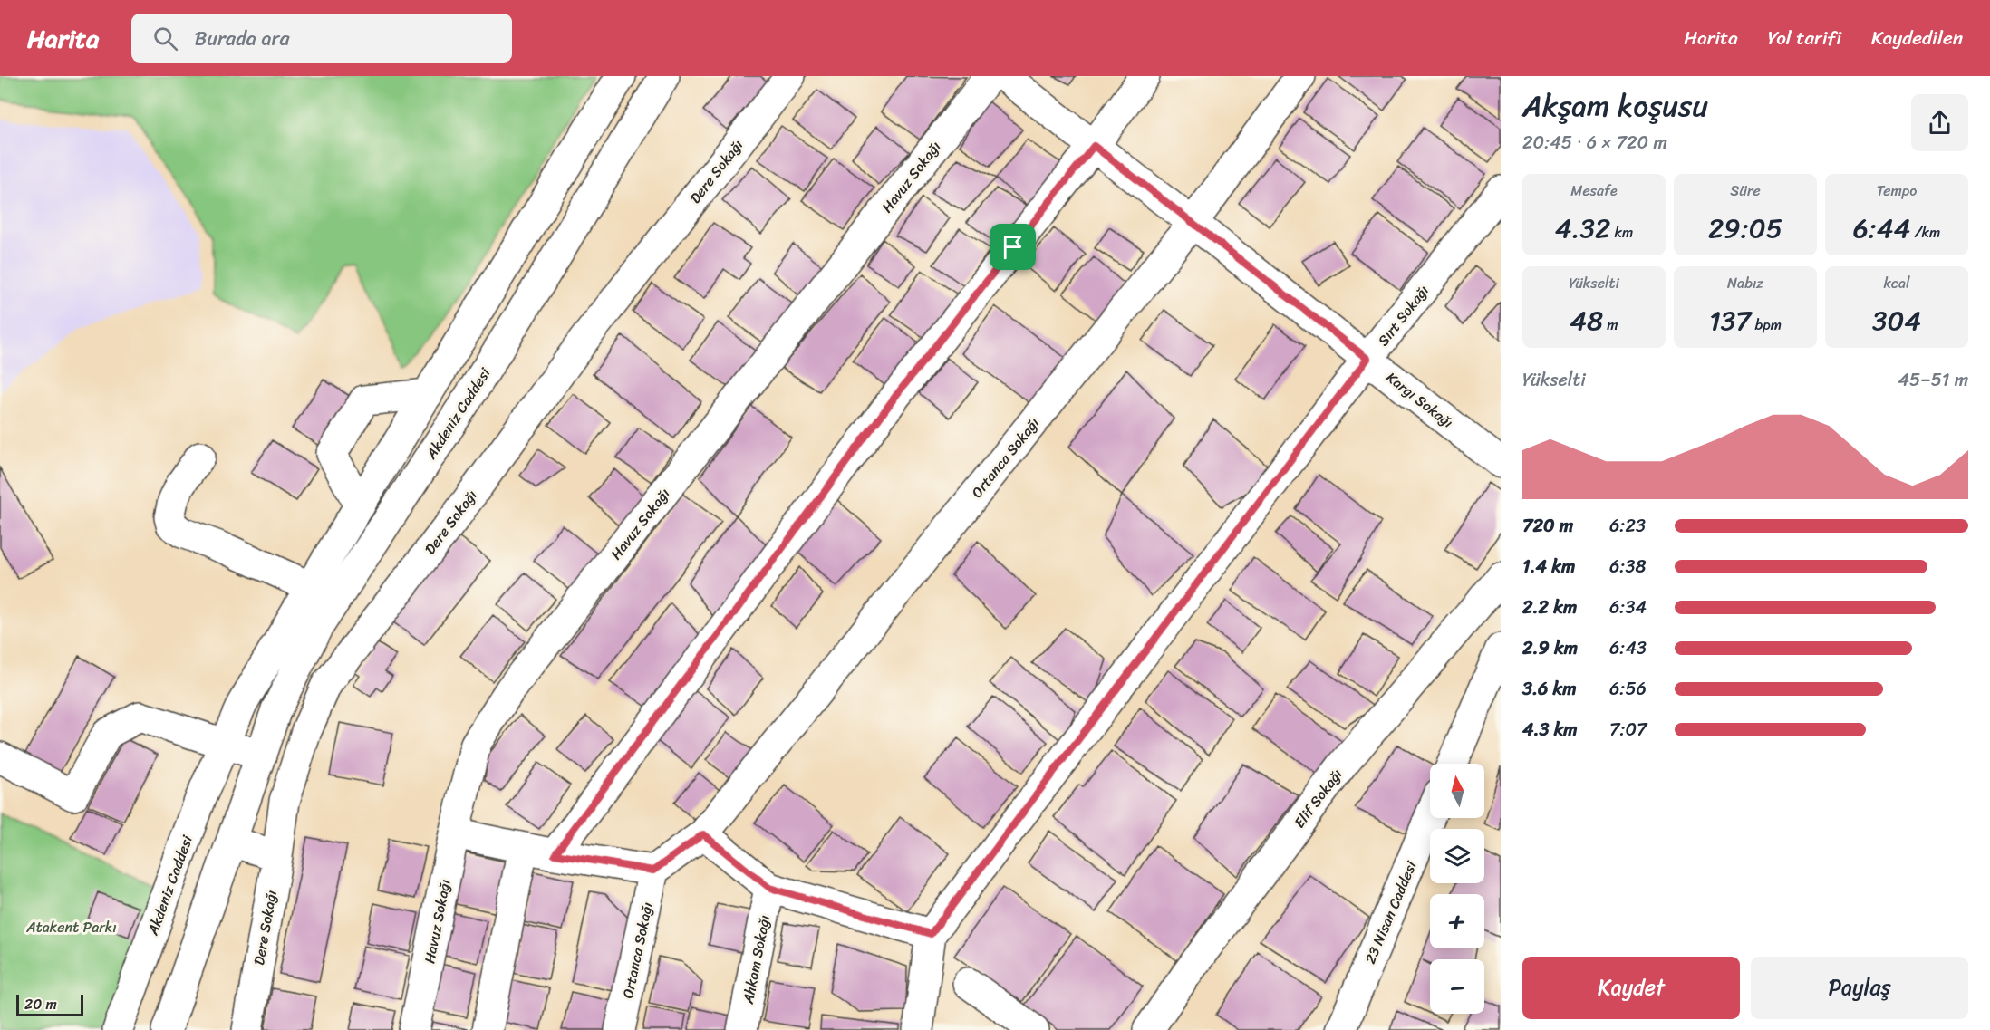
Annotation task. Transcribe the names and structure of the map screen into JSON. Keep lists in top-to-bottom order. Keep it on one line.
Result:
{"streets":{"street":["Dere Sokağı","Havuz Sokağı","Sırt Sokağı","Kargı Sokağı","Akdeniz Caddesi","Ortanca Sokağı","Elif Sokağı","23 Nisan Caddesi","Ahkam Sokağı"]},"crossings":[["Sırt Sokağı","Kargı Sokağı"],["Kargı Sokağı","Ortanca Sokağı"]],"parks":["Atakent Parkı"],"scale_bar":"20 m","north":"top","page":{"header":"Harita","search":"Burada ara","nav":["Harita","Yol tarifi","Kaydedilen"],"heading":["Akşam koşusu","20:45 · 6 × 720 m"],"stats":[["Mesafe","4.32 km"],["Süre","29:05"],["Tempo","6:44 /km"],["Yükselti","48 m"],["Nabız","137 bpm"],["kcal","304"]],"chart":["Yükselti","45–51 m"],"list":[{"name":"720 m","note":"6:23"},{"name":"1.4 km","note":"6:38"},{"name":"2.2 km","note":"6:34"},{"name":"2.9 km","note":"6:43"},{"name":"3.6 km","note":"6:56"},{"name":"4.3 km","note":"7:07"}],"map_buttons":["+","−"],"buttons":["Kaydet","Paylaş"],"scale":"20 m"}}
